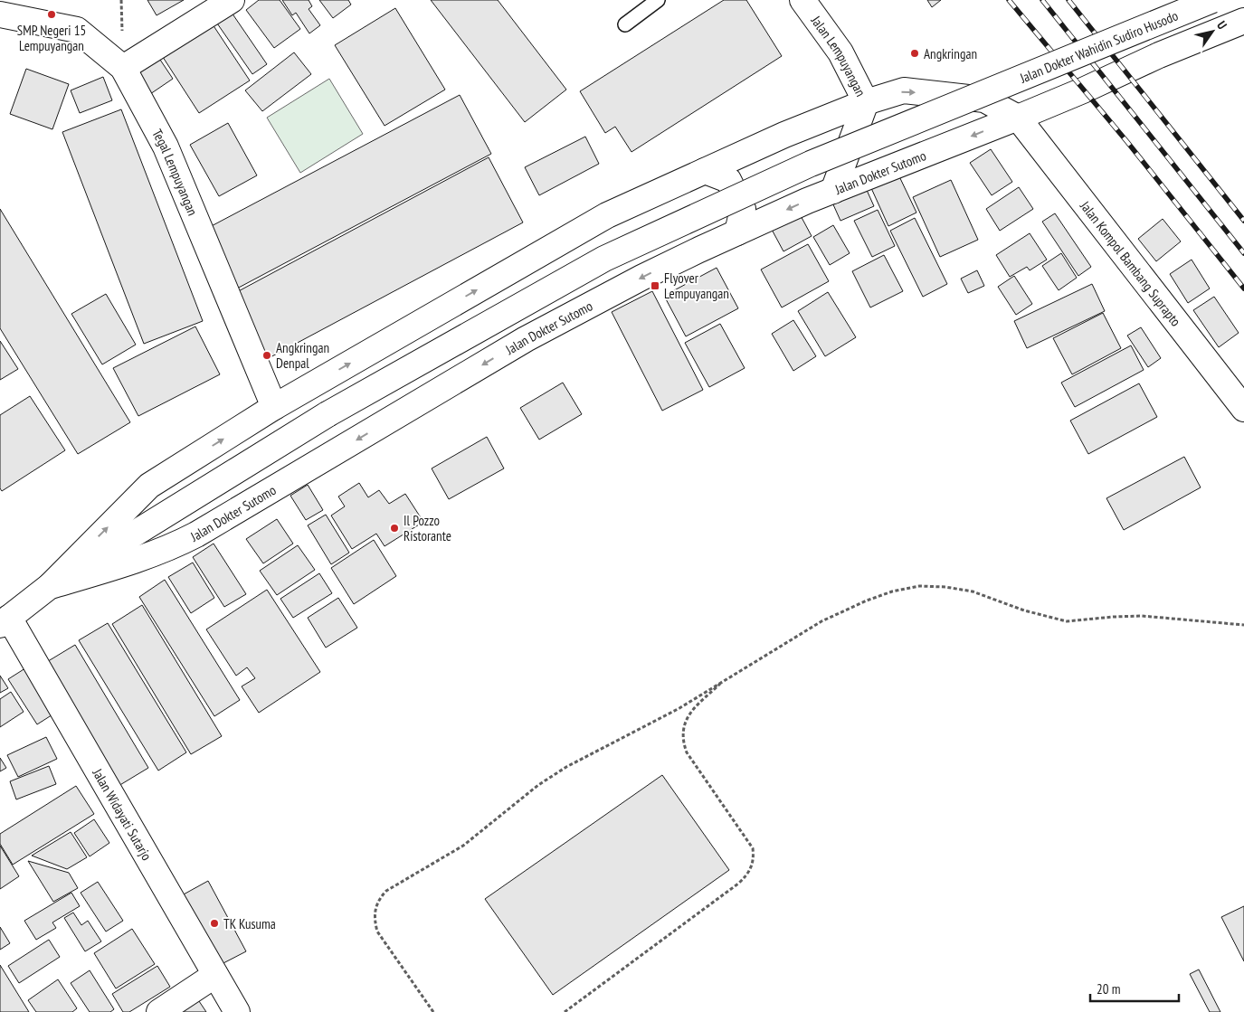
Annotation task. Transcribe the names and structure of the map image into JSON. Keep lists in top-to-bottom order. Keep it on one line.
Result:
{"streets":{"main road":["Jalan Dokter Wahidin Sudiro Husodo","Jalan Lempuyangan","Tegal Lempuyangan","Jalan Dokter Sutomo","Jalan Kompol Bambang Suprapto","Jalan Widayati Sutarjo"]},"crossings":[["Jalan Dokter Wahidin Sudiro Husodo","Jalan Dokter Sutomo"],["Jalan Dokter Wahidin Sudiro Husodo","Jalan Kompol Bambang Suprapto"],["Jalan Lempuyangan","Jalan Dokter Sutomo"],["Tegal Lempuyangan","Jalan Dokter Sutomo"],["Jalan Dokter Sutomo","Jalan Kompol Bambang Suprapto"],["Jalan Dokter Sutomo","Jalan Widayati Sutarjo"]],"places":{"other":["SMP Negeri 15 Lempuyangan","Angkringan","Angkringan Denpal","Il Pozzo Ristorante","TK Kusuma"],"transit":["Flyover Lempuyangan"]},"scale_bar":"20 m","north":"top right"}
